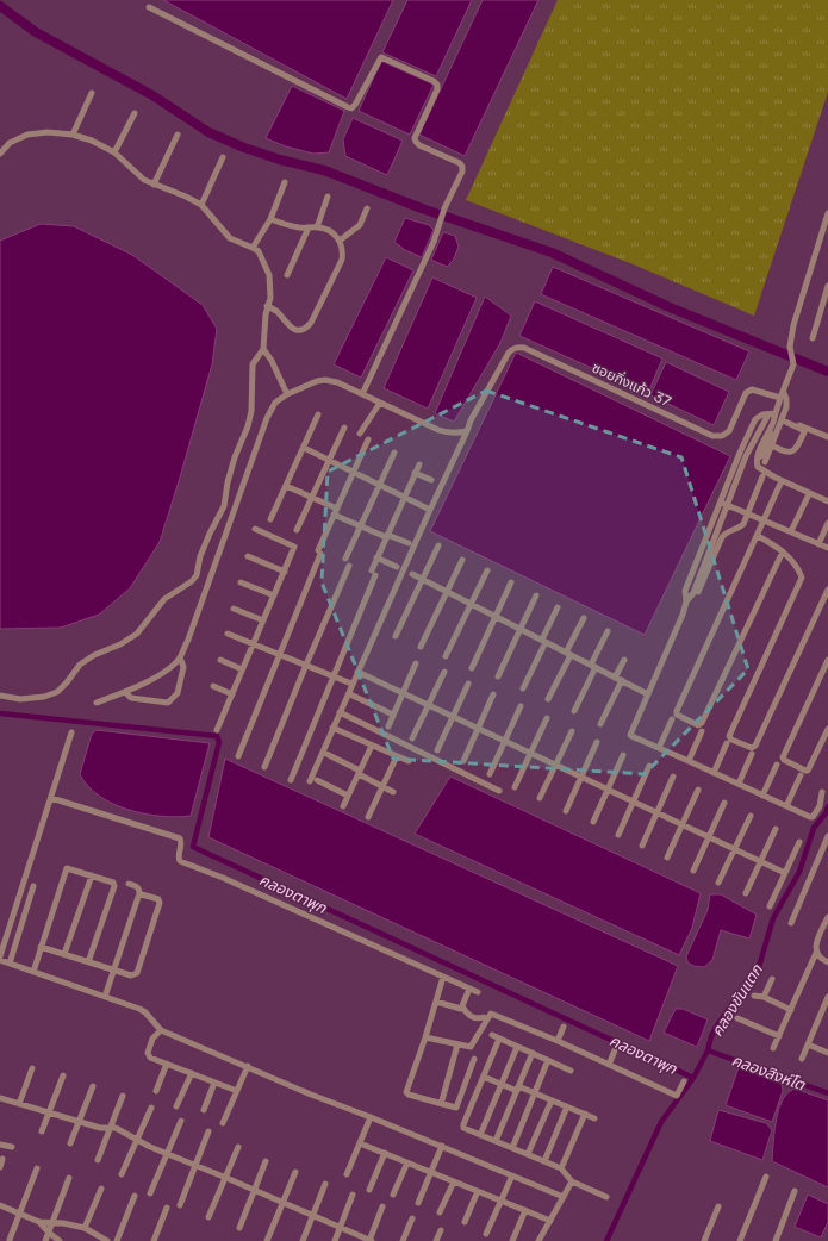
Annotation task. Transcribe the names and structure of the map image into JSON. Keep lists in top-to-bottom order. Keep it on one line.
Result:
{"streets":{"street":["ซอยกิ่งแก้ว 37"]},"water":["คลองตาพุก","คลองขันแตก","คลองสิงห์โต"]}
